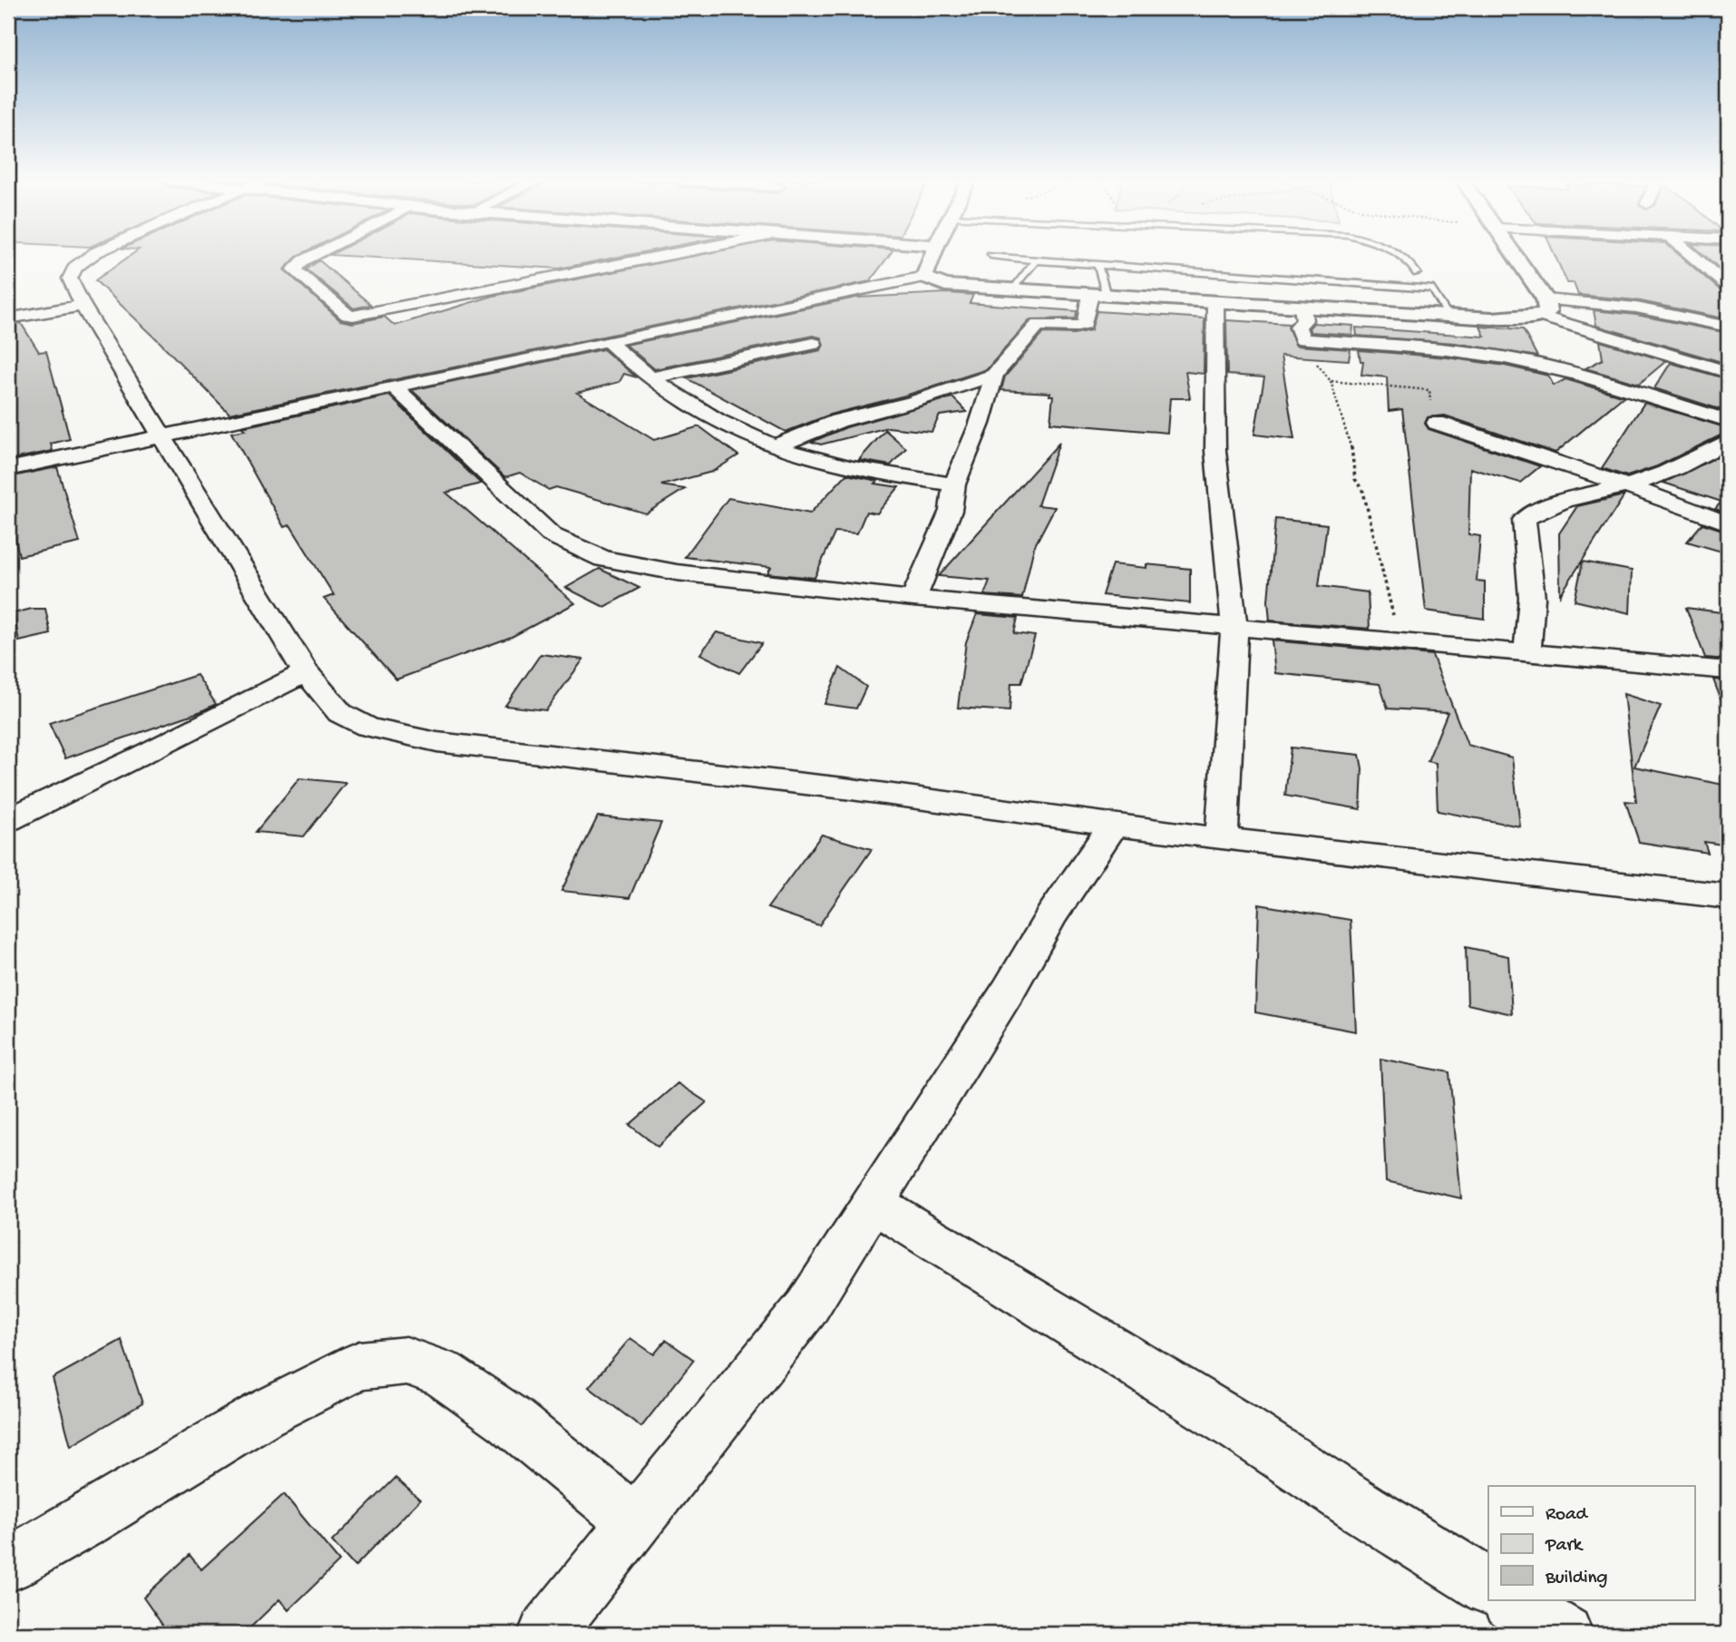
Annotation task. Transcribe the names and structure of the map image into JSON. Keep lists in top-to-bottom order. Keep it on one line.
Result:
{"legend":["Road","Park","Building"]}
